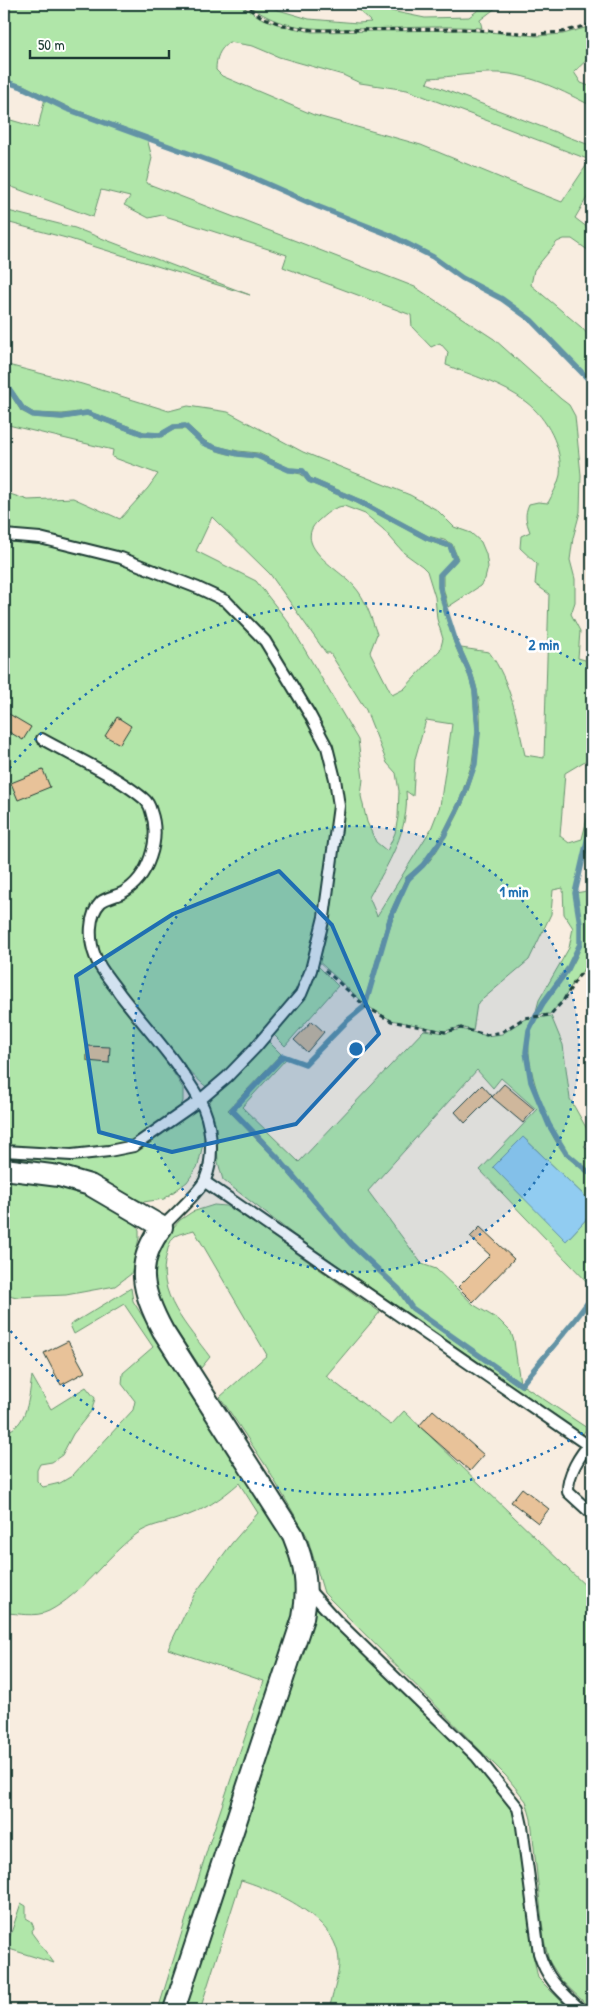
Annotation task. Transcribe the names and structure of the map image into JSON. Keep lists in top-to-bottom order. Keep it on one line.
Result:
{"scale_bar":"50 m","rings":["2 min","1 min"]}
